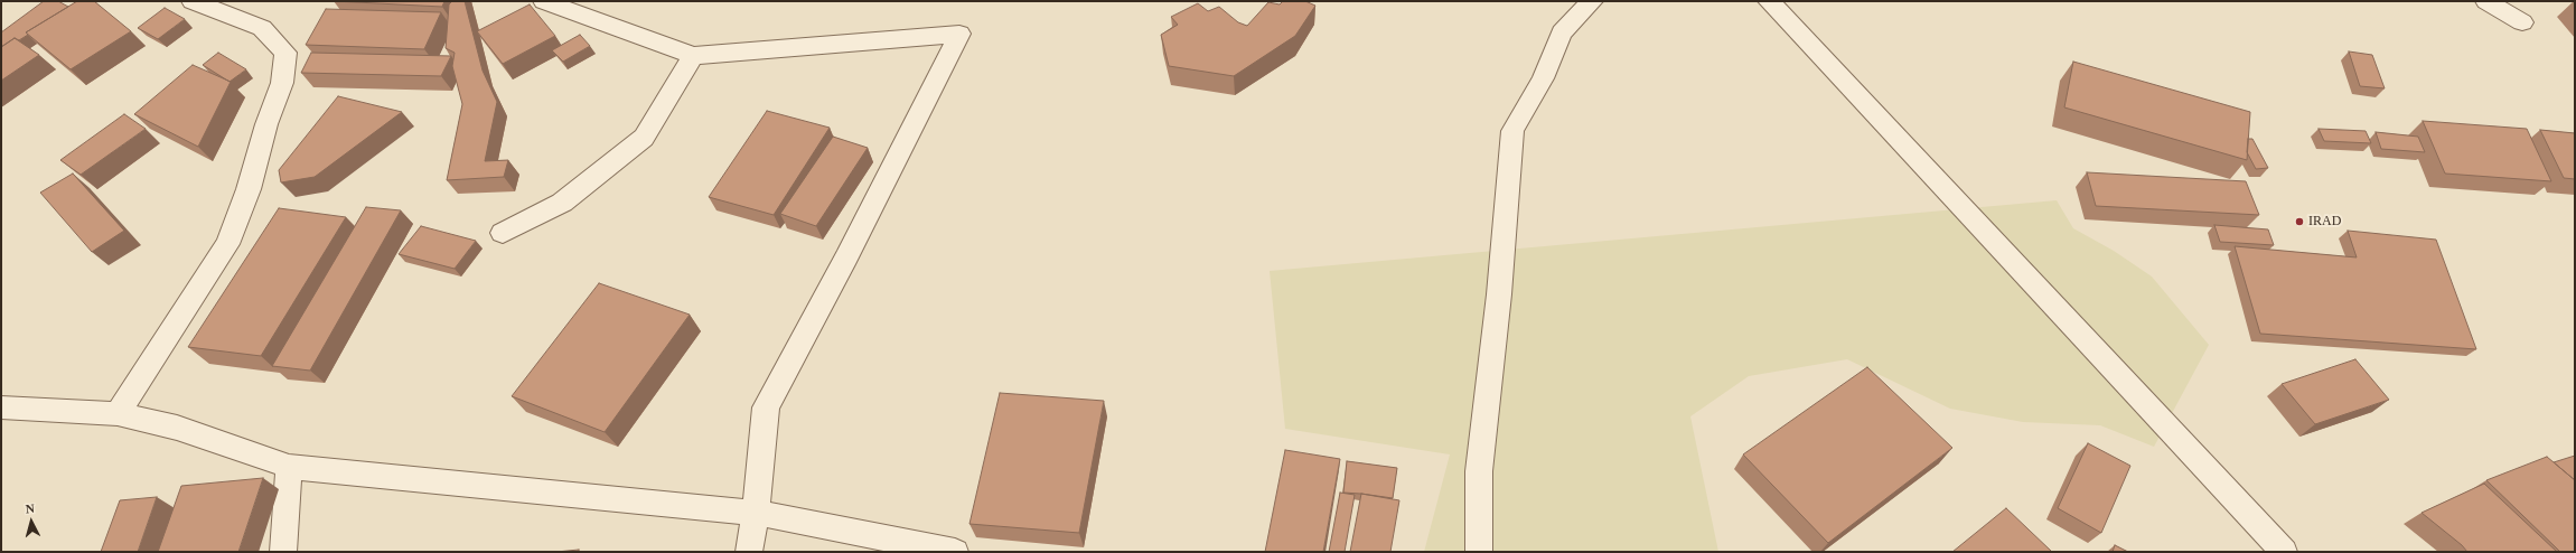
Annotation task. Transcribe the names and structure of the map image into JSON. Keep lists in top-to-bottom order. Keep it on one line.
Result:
{"places":["IRAD"],"north":"top"}
